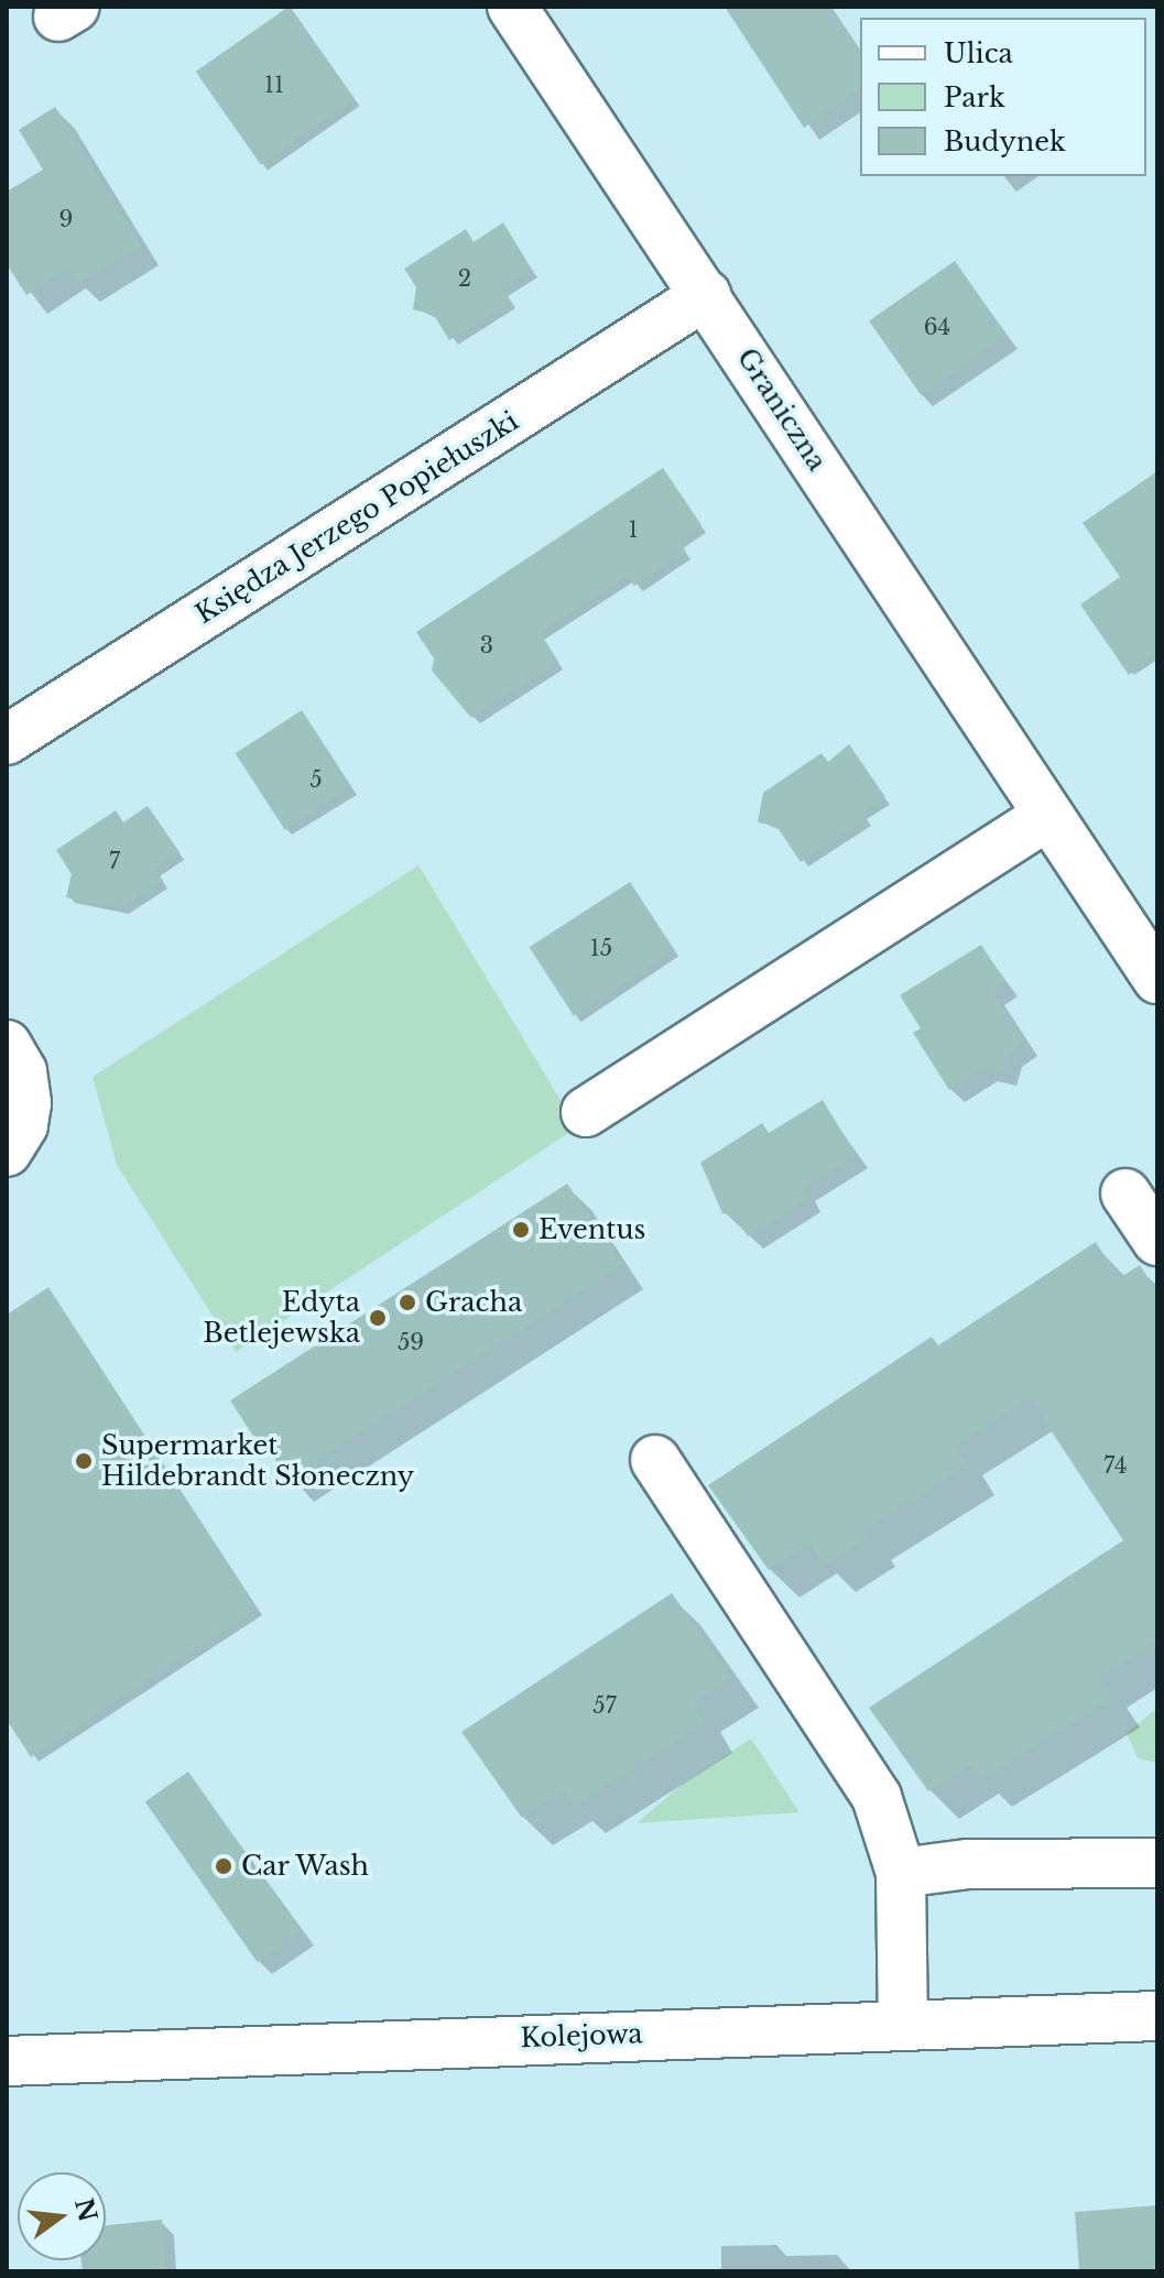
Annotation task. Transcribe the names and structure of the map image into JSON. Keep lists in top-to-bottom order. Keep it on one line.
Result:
{"streets":{"street":["Graniczna","Księdza Jerzego Popiełuszki","Kolejowa"]},"crossings":[["Graniczna","Księdza Jerzego Popiełuszki"]],"places":["Eventus","Gracha","Edyta Betlejewska","Supermarket Hildebrandt Słoneczny","Car Wash"],"house_numbers":["11","9","2","64","1","3","5","7","15","59","74","57"],"legend":["Ulica","Park","Budynek"],"north":"right"}
